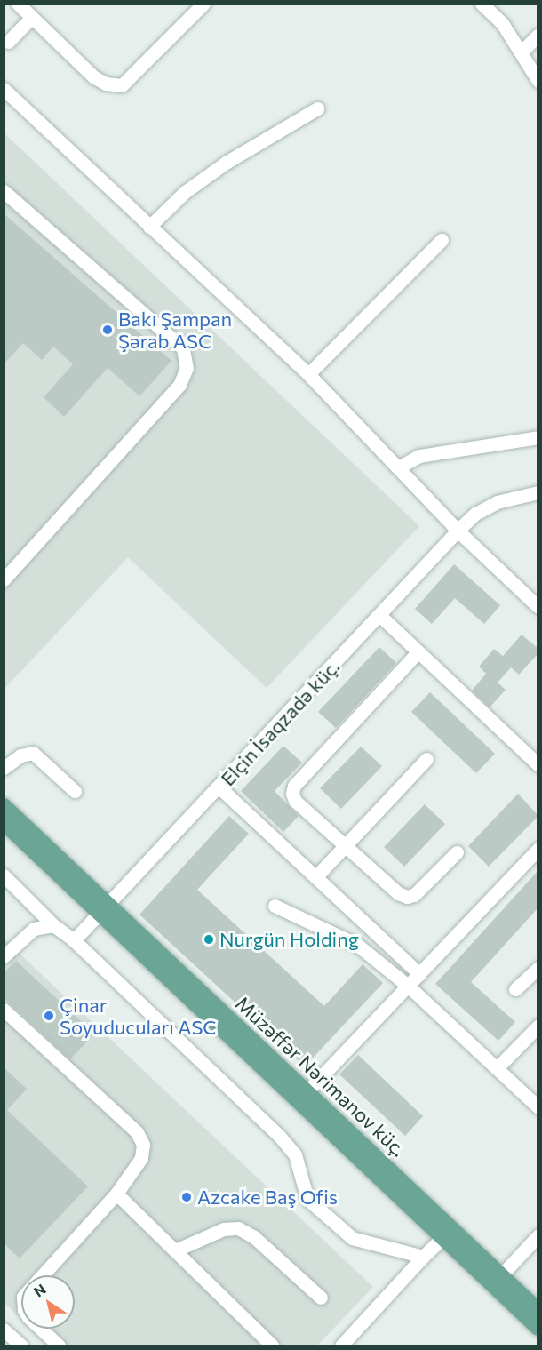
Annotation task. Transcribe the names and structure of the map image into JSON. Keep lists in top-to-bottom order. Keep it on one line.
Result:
{"streets":{"main road":["Müzəffər Nərimanov küç."],"street":["Elçin İsaqzadə küç."]},"places":["Bakı Şampan Şərab ASC","Nurgün Holding","Çinar Soyuducuları ASC","Azcake Baş Ofis"],"north":"top left"}
